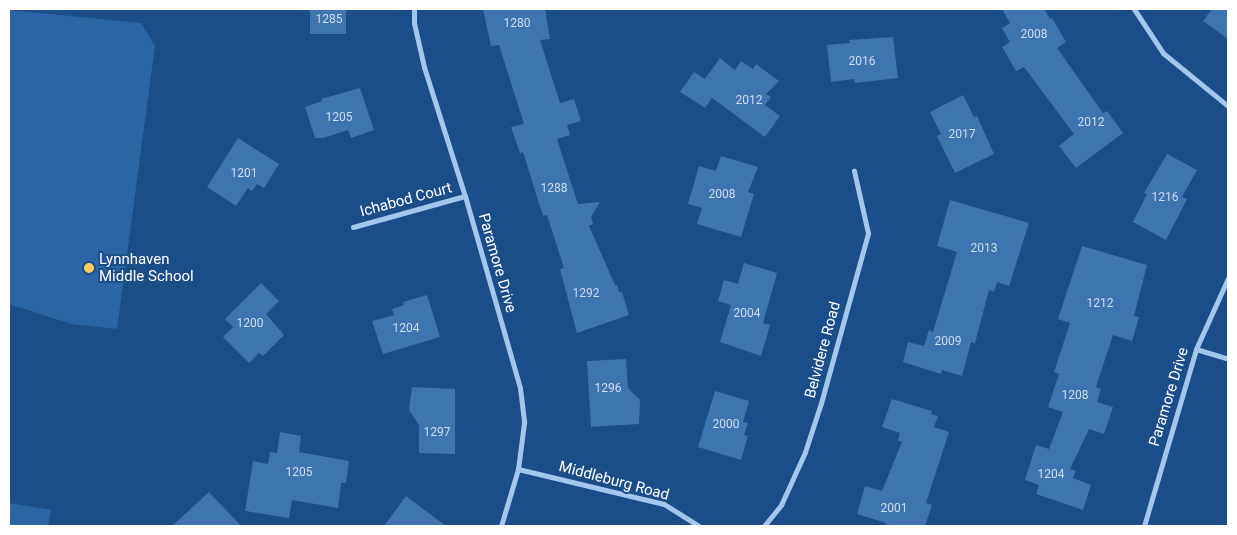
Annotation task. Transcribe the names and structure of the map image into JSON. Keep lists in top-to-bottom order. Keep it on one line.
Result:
{"streets":{"street":["Ichabod Court","Paramore Drive","Belvidere Road","Middleburg Road"]},"crossings":[["Ichabod Court","Paramore Drive"],["Paramore Drive","Middleburg Road"]],"places":["Lynnhaven Middle School"],"house_numbers":["1285","1280","2008","2016","2012","1205","2012","2017","1201","1288","2008","1216","2013","1292","1212","2004","1200","1204","2009","1296","1208","2000","1297","1205","1204","2001"]}
